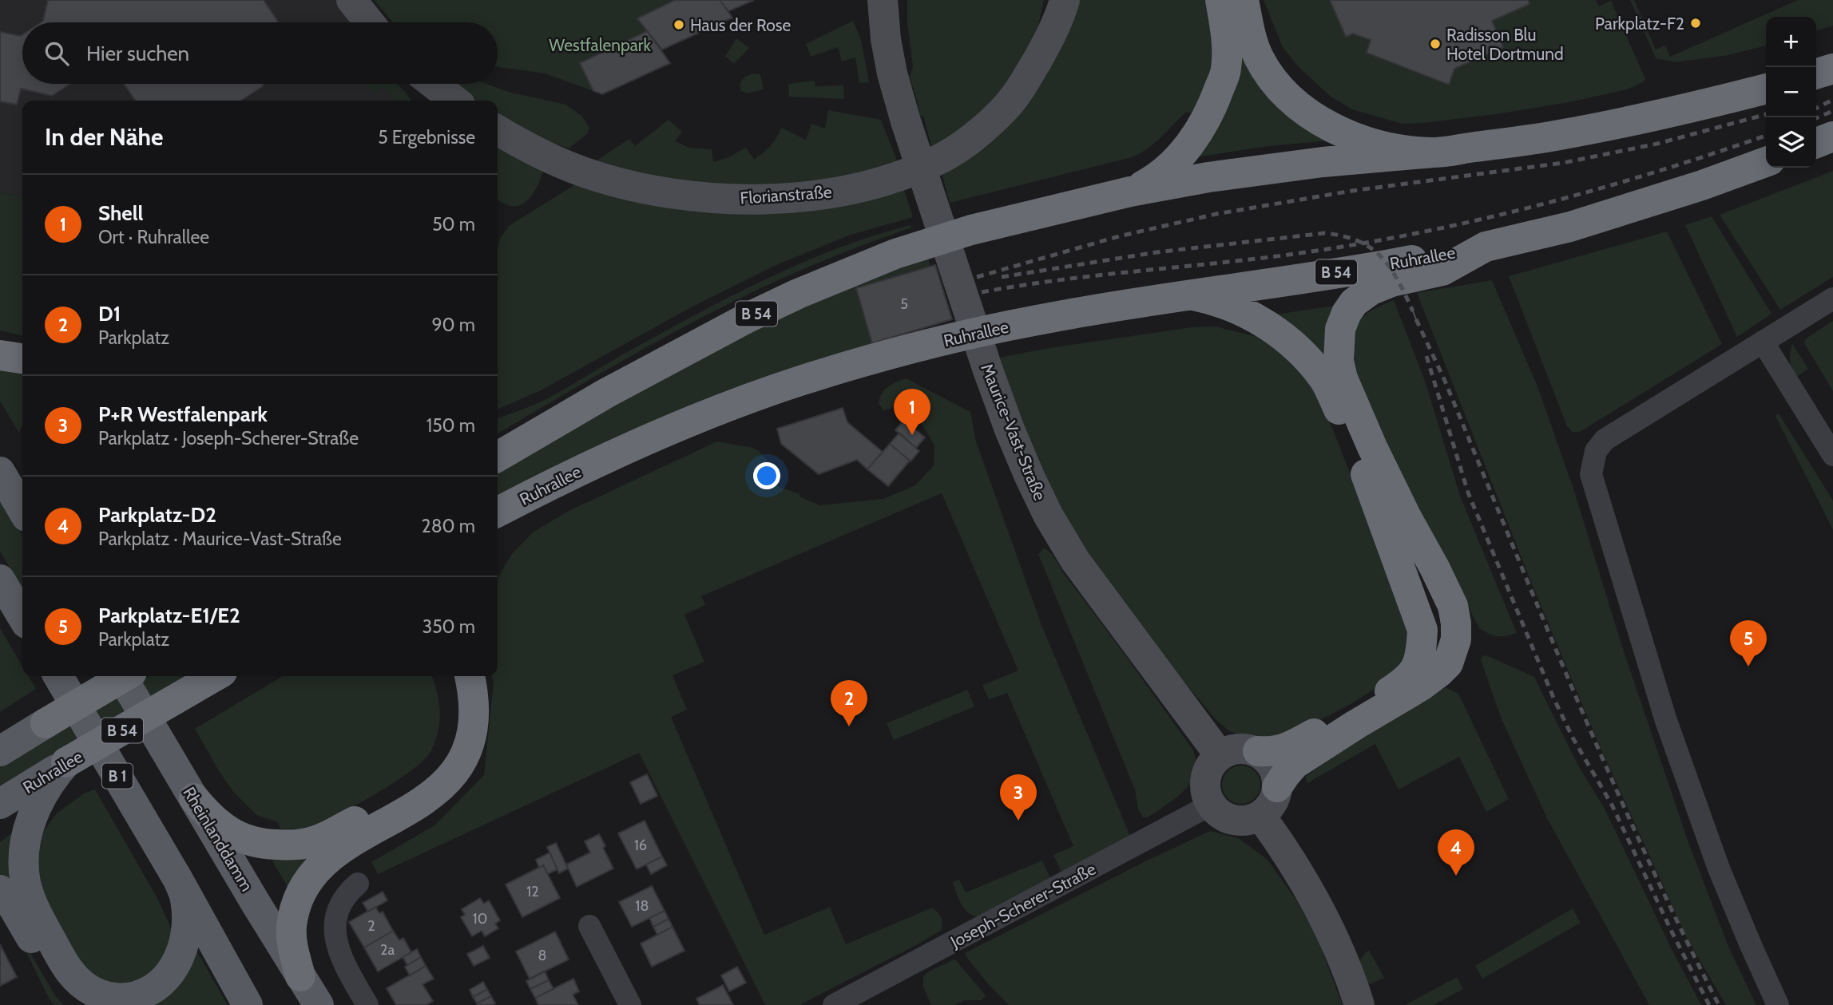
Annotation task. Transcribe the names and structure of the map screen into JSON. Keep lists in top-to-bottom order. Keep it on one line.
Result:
{"streets":{"highway":["Ruhrallee","B 54"],"main road":["Florianstraße","Maurice-Vast-Straße","B 1","Rheinlanddamm"],"street":["Joseph-Scherer-Straße"]},"crossings":[["Ruhrallee","B 54"],["Maurice-Vast-Straße","Joseph-Scherer-Straße"]],"parks":["Westfalenpark"],"places":["Parkplatz-F2","Haus der Rose","Radisson Blu Hotel Dortmund"],"house_numbers":["5","16","12","18","10","2","2a","8"],"page":{"map_buttons":["+","−"],"search":"Hier suchen","heading":["In der Nähe","5 Ergebnisse"],"list":[{"mark":"1","name":"Shell","note":"Ort · Ruhrallee","value":"50 m"},{"mark":"2","name":"D1","note":"Parkplatz","value":"90 m"},{"mark":"3","name":"P+R Westfalenpark","note":"Parkplatz · Joseph-Scherer-Straße","value":"150 m"},{"mark":"4","name":"Parkplatz-D2","note":"Parkplatz · Maurice-Vast-Straße","value":"280 m"},{"mark":"5","name":"Parkplatz-E1/E2","note":"Parkplatz","value":"350 m"}],"pins":["1","5","2","3","4"]}}
